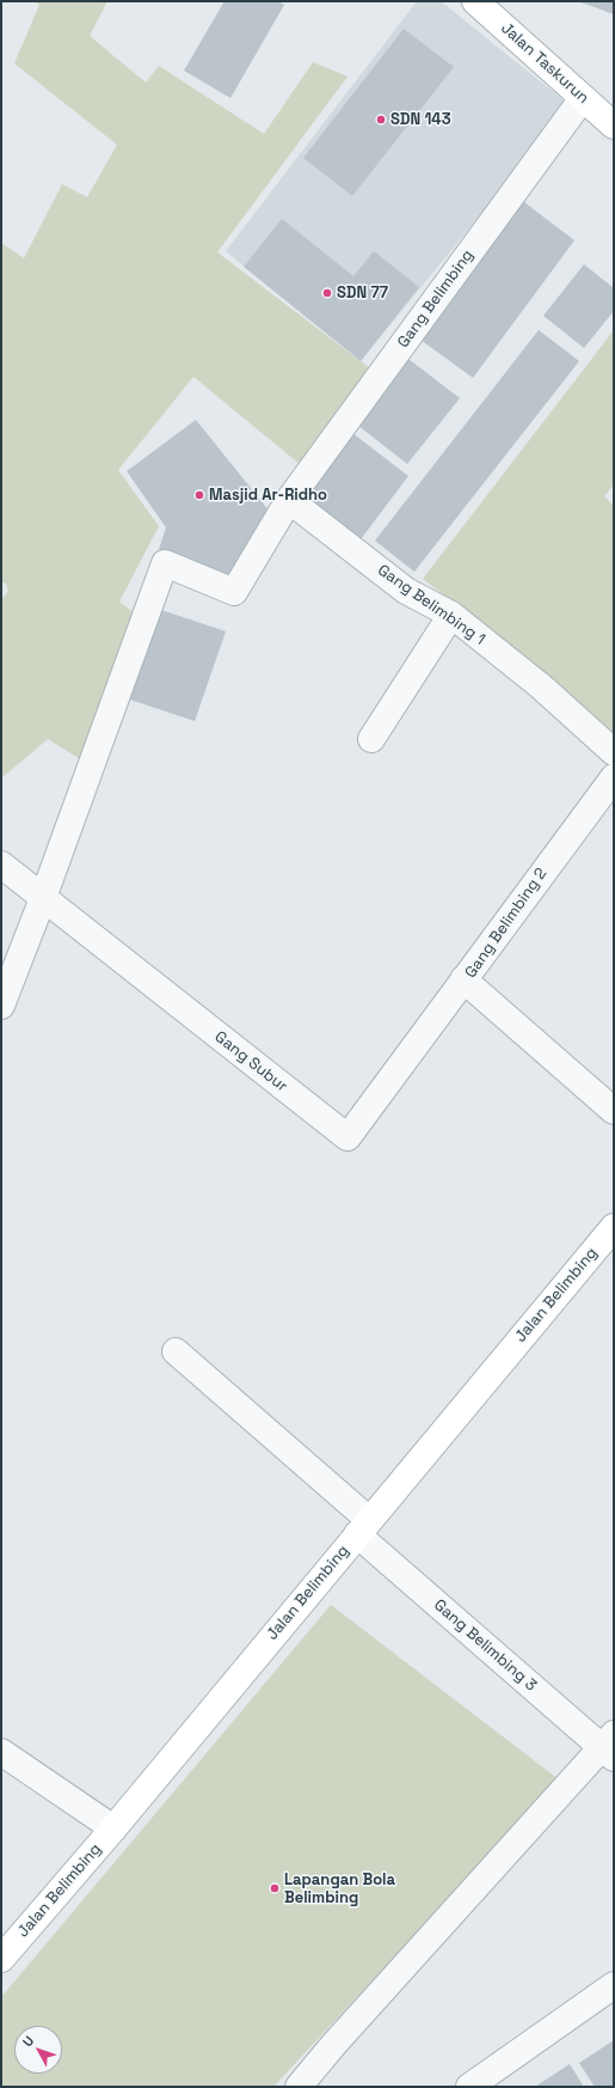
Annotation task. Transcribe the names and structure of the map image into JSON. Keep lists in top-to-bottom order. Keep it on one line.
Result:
{"streets":{"street":["Jalan Taskurun","Gang Belimbing","Gang Belimbing 1","Gang Belimbing 2","Gang Subur","Jalan Belimbing","Gang Belimbing 3"]},"crossings":[["Jalan Taskurun","Gang Belimbing"],["Gang Belimbing","Gang Belimbing 1"],["Gang Belimbing","Gang Subur"],["Gang Belimbing 2","Gang Subur"],["Jalan Belimbing","Gang Belimbing 3"]],"places":["SDN 143","SDN 77","Masjid Ar-Ridho","Lapangan Bola Belimbing"],"north":"top left"}
